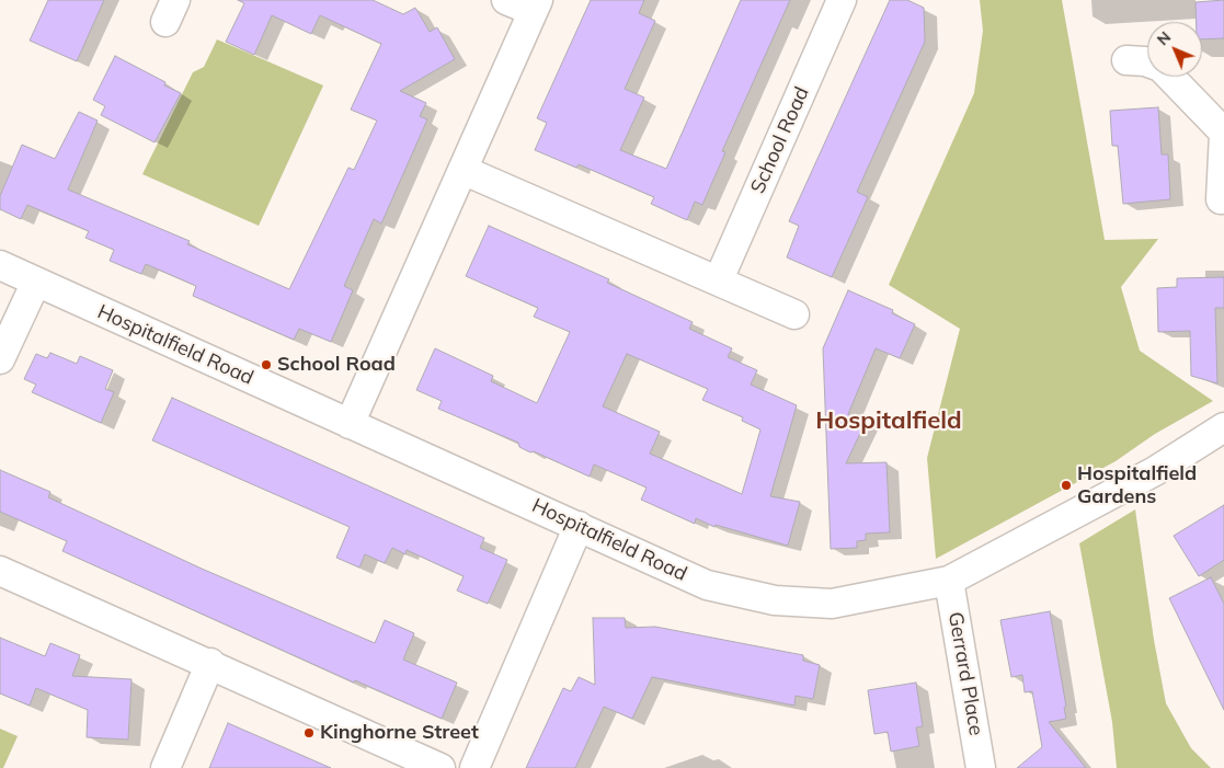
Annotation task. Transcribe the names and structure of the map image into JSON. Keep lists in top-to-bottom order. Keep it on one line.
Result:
{"streets":{"street":["School Road","Hospitalfield Road","Gerrard Place"]},"crossings":[["Hospitalfield Road","Gerrard Place"]],"districts":["Hospitalfield"],"places":["School Road","Hospitalfield Gardens","Kinghorne Street"],"north":"top left"}
